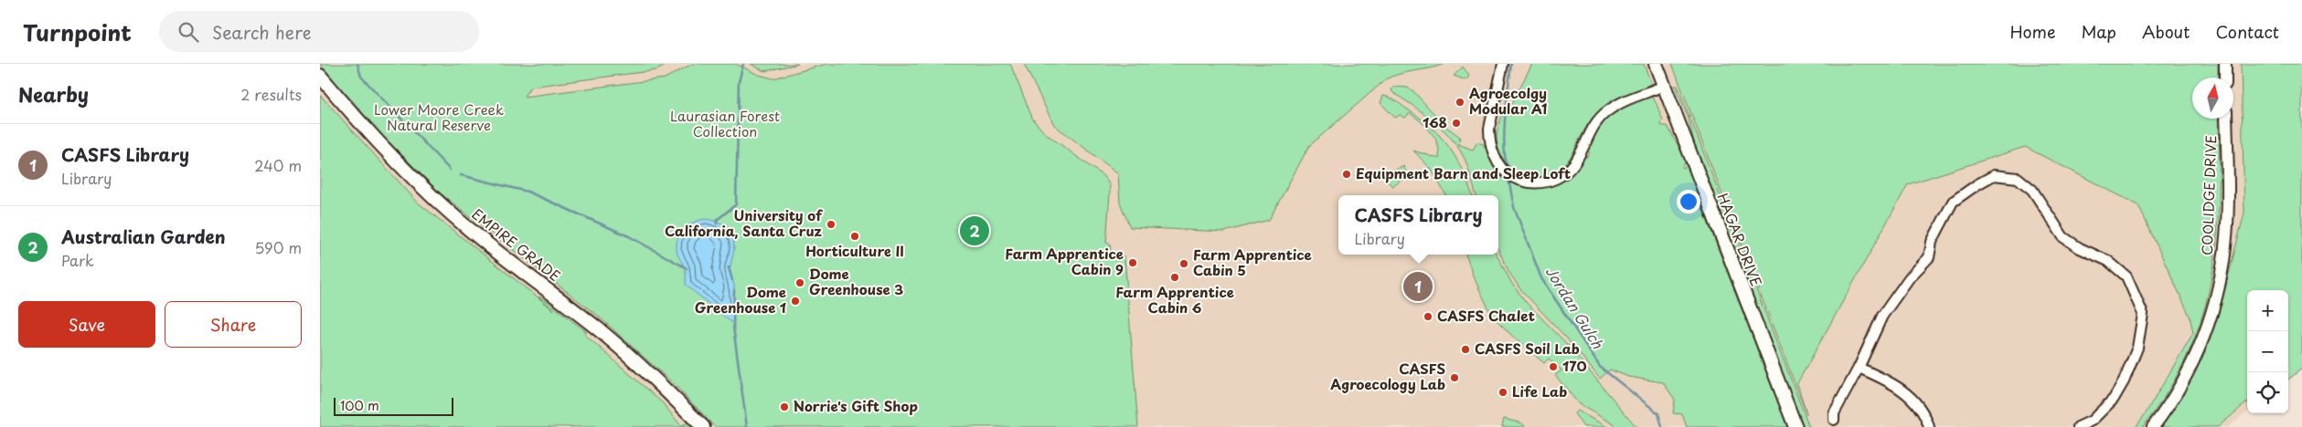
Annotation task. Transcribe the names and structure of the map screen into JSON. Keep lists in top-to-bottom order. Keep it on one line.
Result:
{"streets":{"main road":["HAGAR DRIVE","EMPIRE GRADE"],"street":["COOLIDGE DRIVE"]},"water":["Jordan Gulch"],"parks":["Lower Moore Creek Natural Reserve","Laurasian Forest Collection"],"places":["Agroecolgy Modular A1","168","Equipment Barn and Sleep Loft","University of California, Santa Cruz","Horticulture II","Farm Apprentice Cabin 9","Farm Apprentice Cabin 5","Farm Apprentice Cabin 6","Dome Greenhouse 3","Dome Greenhouse 1","CASFS Chalet","CASFS Soil Lab","170","CASFS Agroecology Lab","Life Lab","Norrie's Gift Shop"],"scale_bar":"100 m","north":"top","page":{"header":"Turnpoint","search":"Search here","nav":["Home","Map","About","Contact"],"heading":["Nearby","2 results"],"list":[{"mark":"1","name":"CASFS Library","note":"Library","value":"240 m"},{"mark":"2","name":"Australian Garden","note":"Park","value":"590 m"}],"popup":["CASFS Library","Library"],"pins":["2","1"],"buttons":["Save","Share"],"map_buttons":["+","−"],"scale":"100 m"}}
